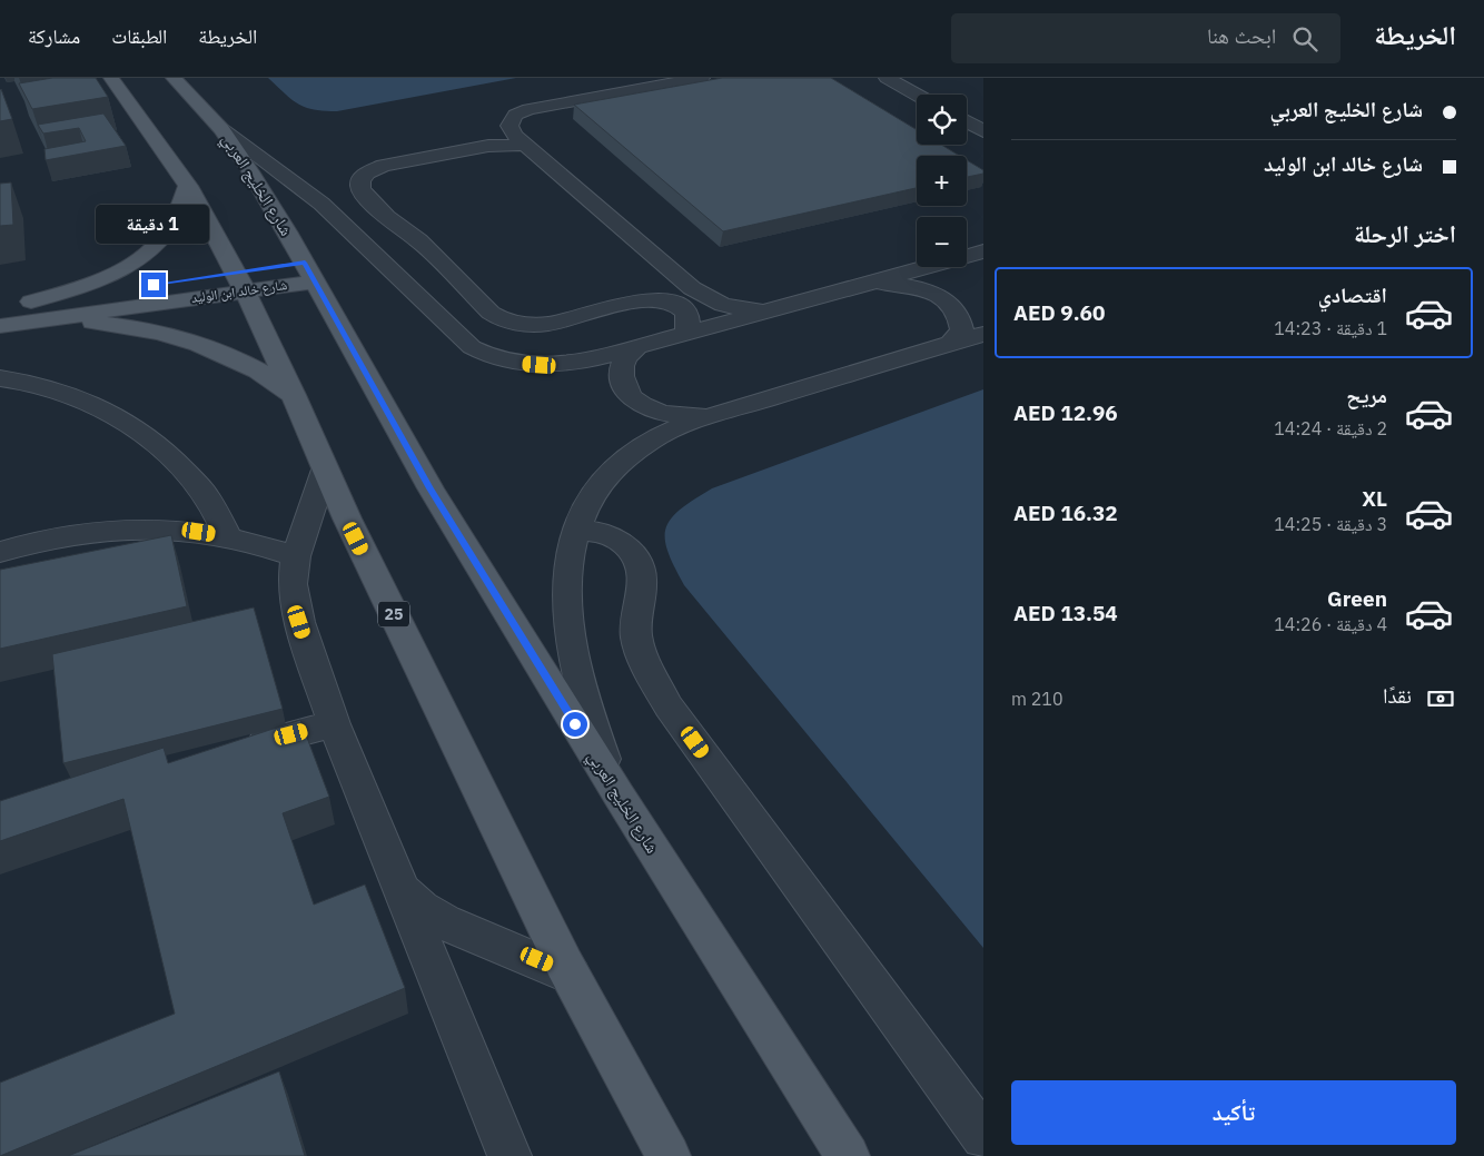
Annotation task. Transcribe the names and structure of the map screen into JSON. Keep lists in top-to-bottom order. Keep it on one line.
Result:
{"streets":{"main road":["شارع الخليج العربي","شارع خالد ابن الوليد","25"]},"crossings":[["شارع الخليج العربي","شارع خالد ابن الوليد"],["شارع خالد ابن الوليد","25"]],"page":{"header":"الخريطة","search":"ابحث هنا","nav":["الخريطة","الطبقات","مشاركة"],"banner":["شارع الخليج العربي","شارع خالد ابن الوليد"],"map_buttons":["+","−"],"heading":"اختر الرحلة","bubble":"1 دقيقة","list":[{"name":"اقتصادي","note":"1 دقيقة · 14:23","value":"AED 9.60"},{"name":"مريح","note":"2 دقيقة · 14:24","value":"AED 12.96"},{"name":"XL","note":"3 دقيقة · 14:25","value":"AED 16.32"},{"name":"Green","note":"4 دقيقة · 14:26","value":"AED 13.54"}],"pay":["نقدًا","210 m"],"buttons":"تأكيد"}}
